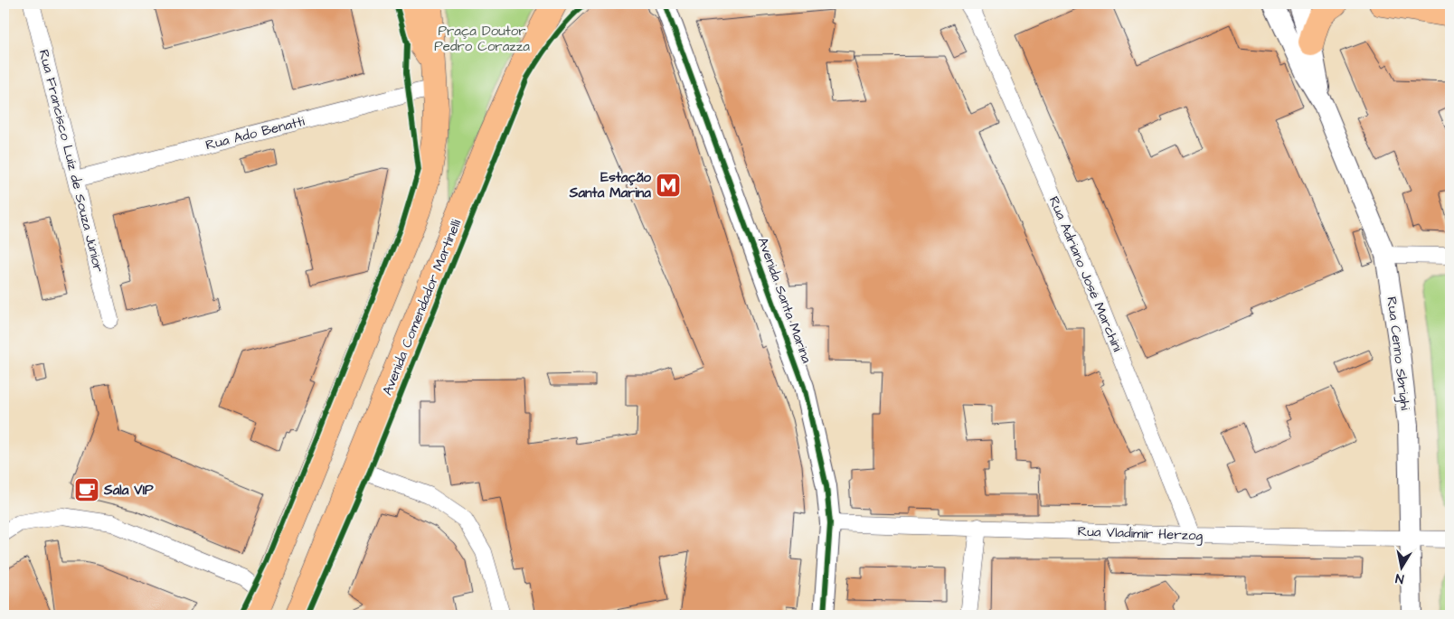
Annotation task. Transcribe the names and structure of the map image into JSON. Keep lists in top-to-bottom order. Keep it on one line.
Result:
{"streets":{"main road":["Avenida Comendador Martinelli"],"street":["Rua Ado Benatti","Rua Francisco Luíz de Souza Júnior","Rua Adriano José Marchini","Avenida Santa Marina","Rua Cenno Sbrighi","Rua Vladimir Herzog"]},"crossings":[["Rua Ado Benatti","Rua Francisco Luíz de Souza Júnior"],["Rua Adriano José Marchini","Rua Vladimir Herzog"],["Avenida Santa Marina","Rua Vladimir Herzog"],["Rua Cenno Sbrighi","Rua Vladimir Herzog"]],"parks":["Praça Doutor Pedro Corazza"],"places":{"metro station":["Estação Santa Marina"],"cafe":["Sala VIP"]},"north":"bottom"}
